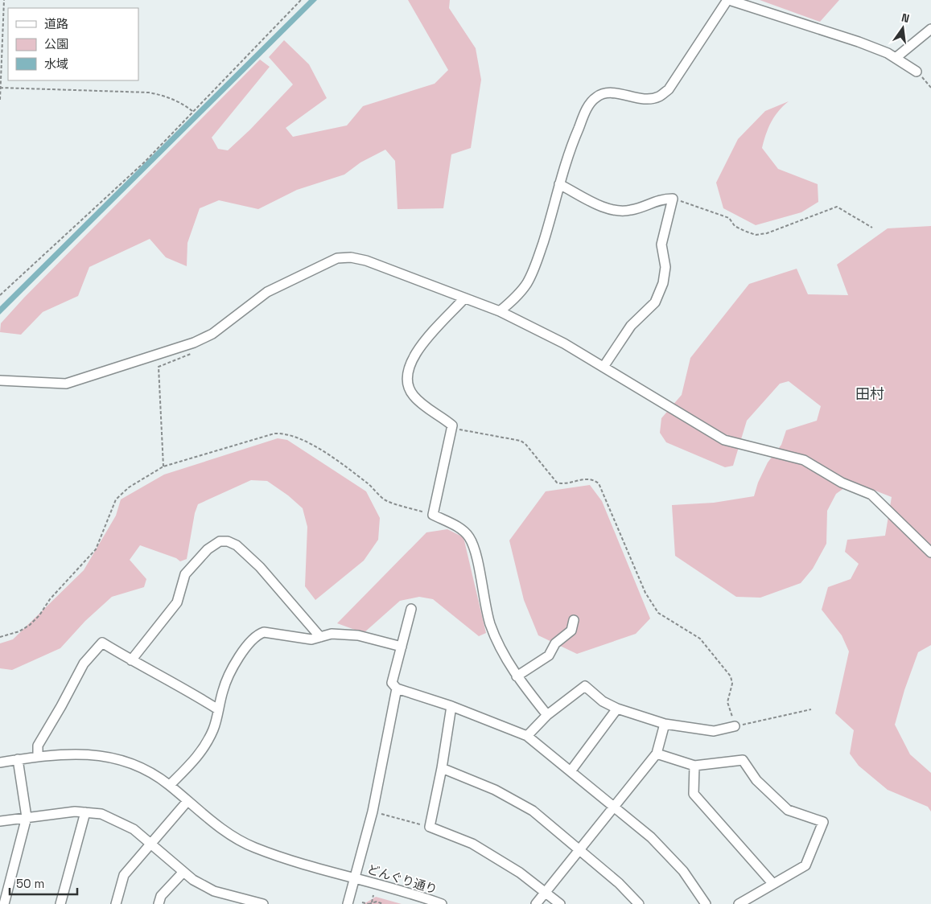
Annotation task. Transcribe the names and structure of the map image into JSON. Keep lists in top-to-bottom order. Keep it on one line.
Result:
{"streets":{"street":["どんぐり通り"]},"districts":["田村"],"legend":["道路","公園","水域"],"scale_bar":"50 m","north":"top"}
